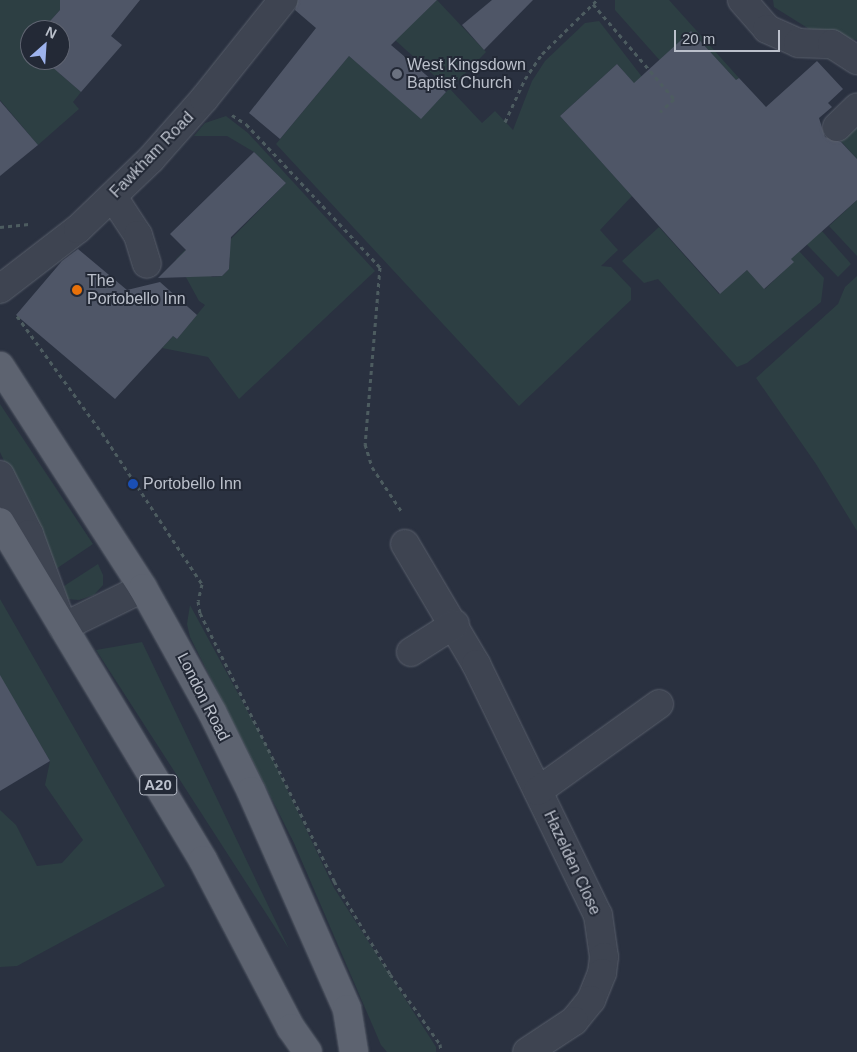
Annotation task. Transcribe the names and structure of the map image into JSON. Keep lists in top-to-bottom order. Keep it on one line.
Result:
{"streets":{"main road":["London Road","A20"],"street":["Fawkham Road","Hazelden Close"]},"places":["West Kingsdown Baptist Church","The Portobello Inn","Portobello Inn"],"scale_bar":"20 m","north":"top right"}
